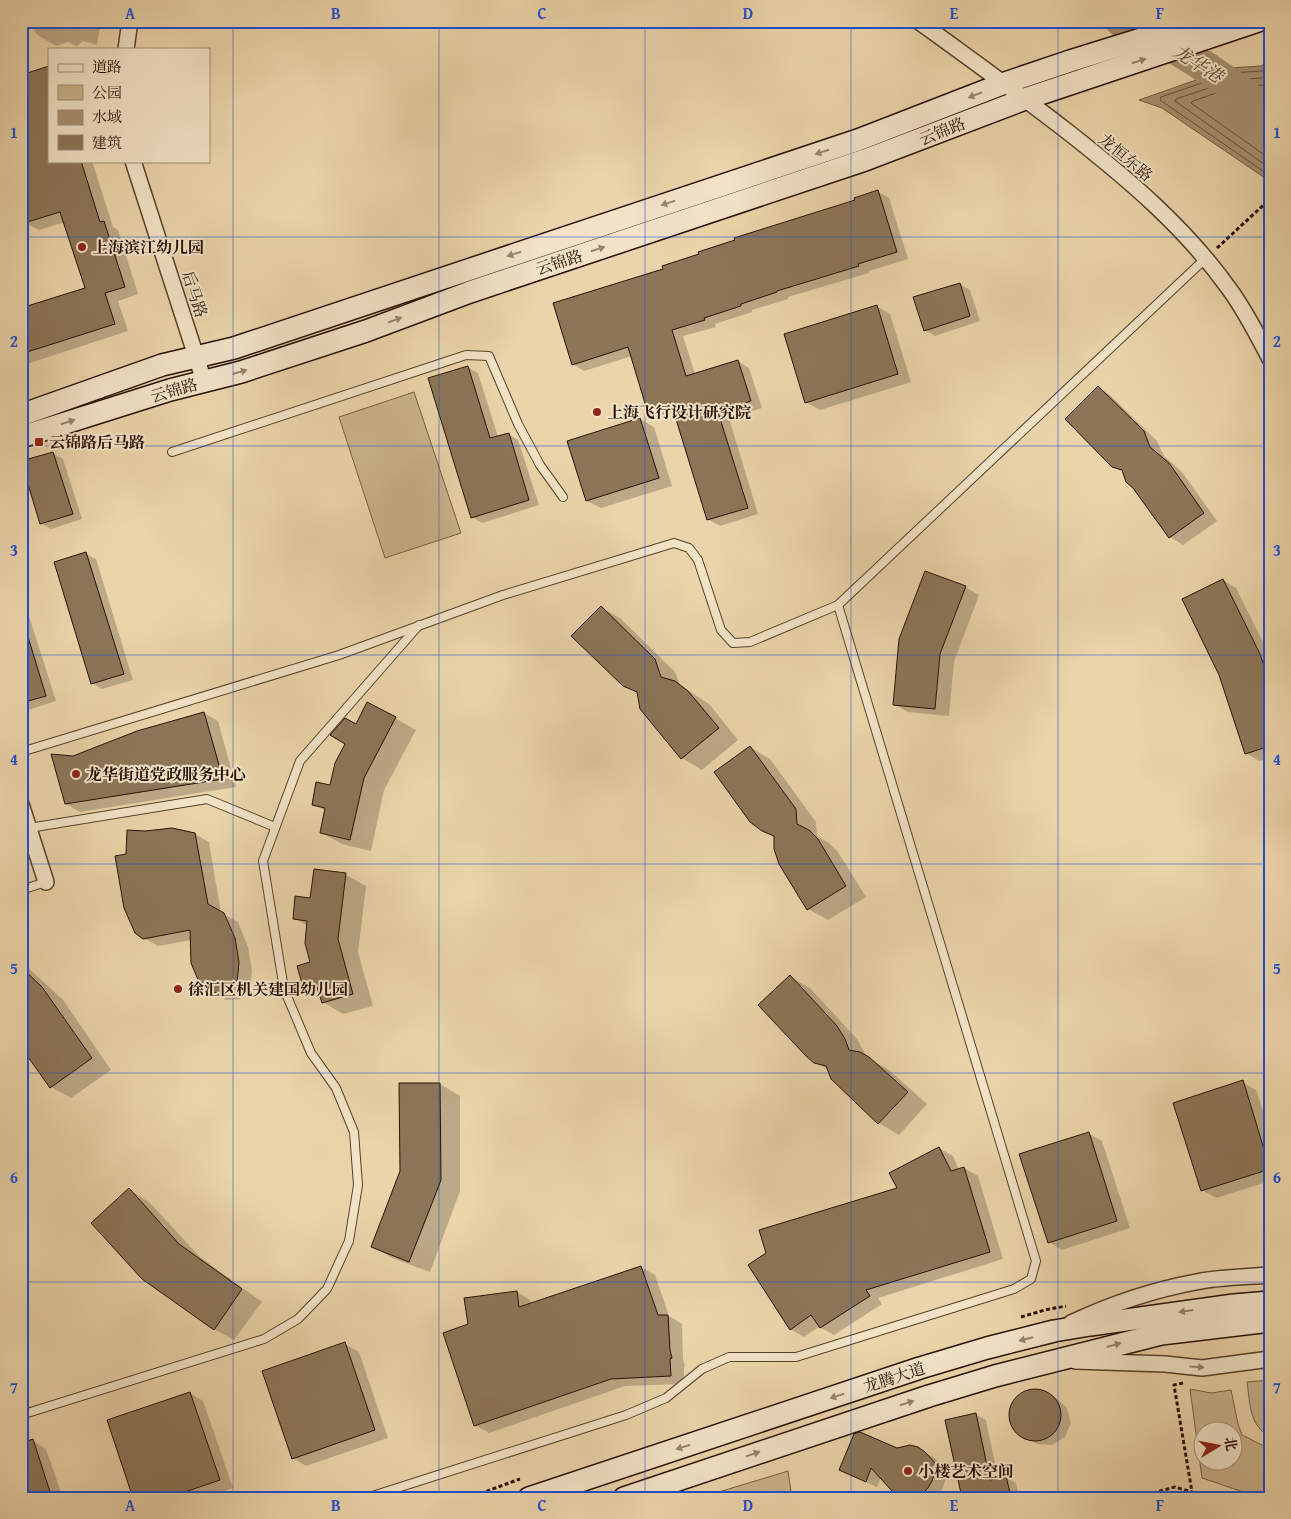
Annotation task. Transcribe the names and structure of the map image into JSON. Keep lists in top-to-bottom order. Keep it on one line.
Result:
{"streets":{"main road":["云锦路","龙腾大道"],"street":["龙恒东路","后马路"]},"crossings":[["云锦路","龙恒东路"],["云锦路","后马路"]],"water":["龙华港"],"places":{"other":["上海滨江幼儿园","上海飞行设计研究院","龙华街道党政服务中心","徐汇区机关建国幼儿园","小楼艺术空间"],"transit":["云锦路后马路"]},"legend":["道路","公园","水域","建筑"],"north":"right","grid":{"columns":["A","B","C","D","E","F"],"rows":["1","2","3","4","5","6","7"]}}
